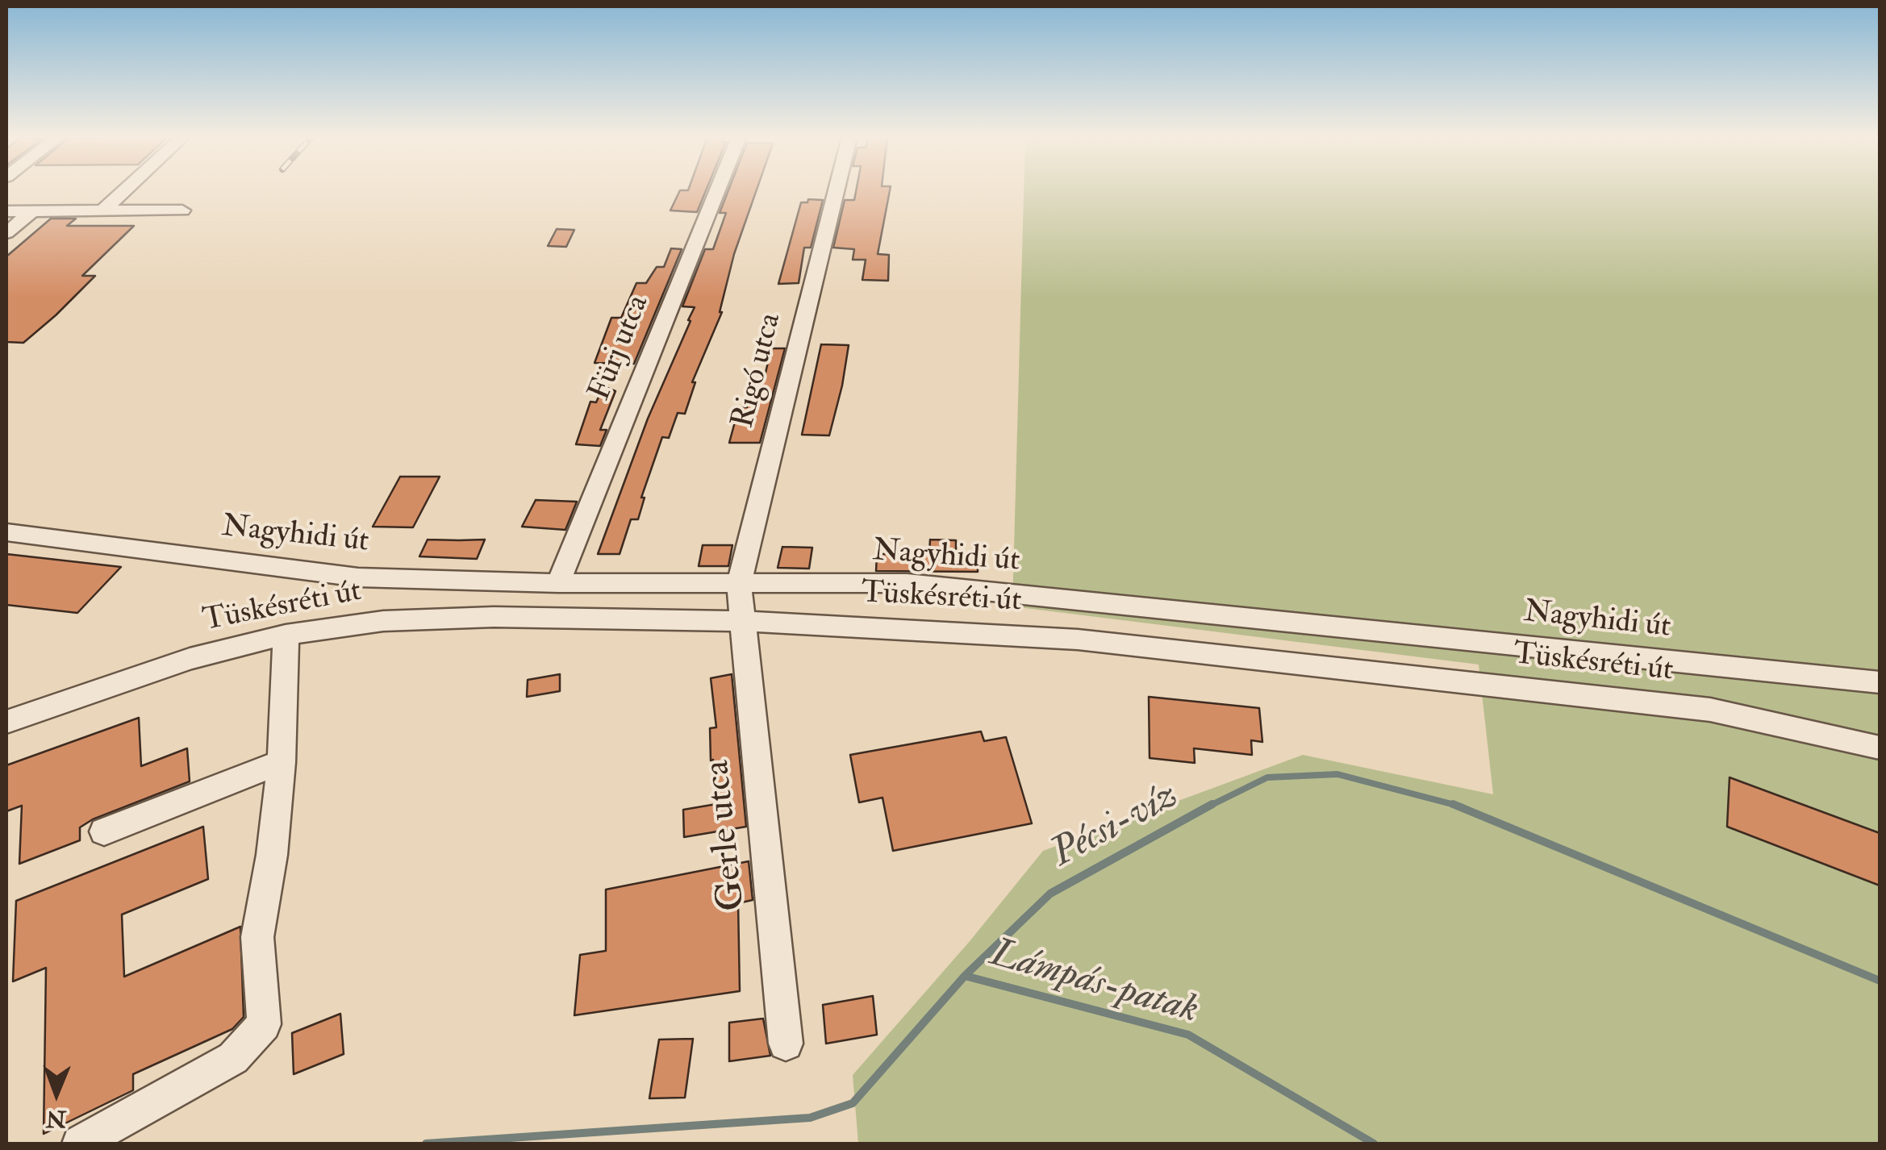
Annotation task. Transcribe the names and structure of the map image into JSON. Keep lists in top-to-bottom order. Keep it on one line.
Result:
{"streets":{"street":["Fürj utca","Rigó utca","Nagyhidi út","Tüskésréti út","Gerle utca"]},"crossings":[["Fürj utca","Nagyhidi út"],["Rigó utca","Nagyhidi út"],["Rigó utca","Tüskésréti út"],["Rigó utca","Gerle utca"],["Tüskésréti út","Gerle utca"]],"water":["Pécsi-víz","Lámpás-patak"],"north":"bottom"}
